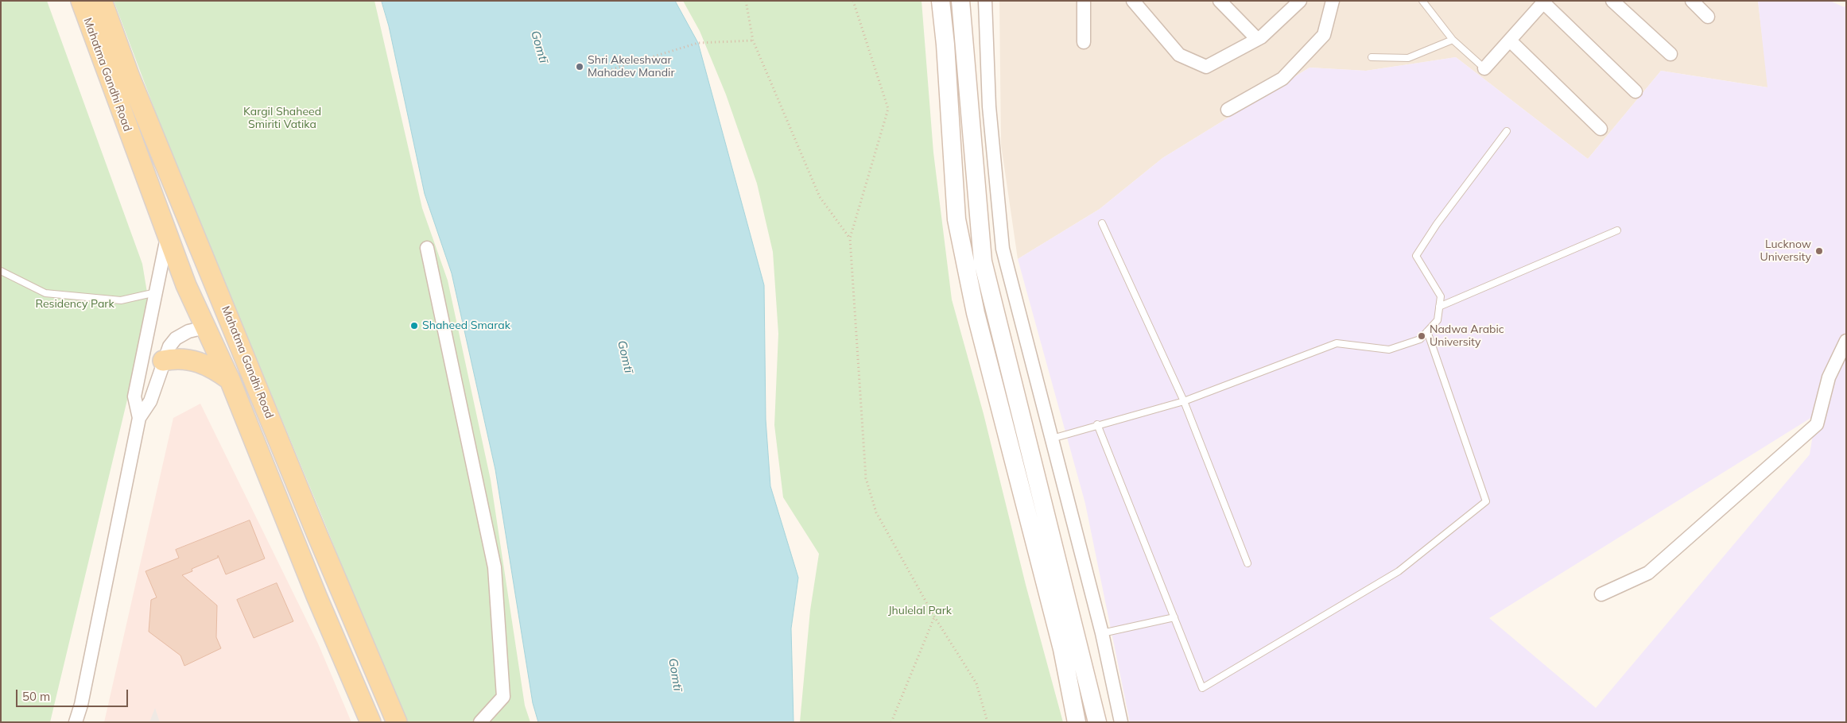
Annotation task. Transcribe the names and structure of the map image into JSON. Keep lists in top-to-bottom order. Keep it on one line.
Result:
{"streets":{"main road":["Mahatma Gandhi Road"]},"water":["Gomtī"],"parks":["Kargil Shaheed Smiriti Vatika","Residency Park","Jhulelal Park"],"places":["Shri Akeleshwar Mahadev Mandir","Lucknow University","Shaheed Smarak","Nadwa Arabic University"],"scale_bar":"50 m"}
